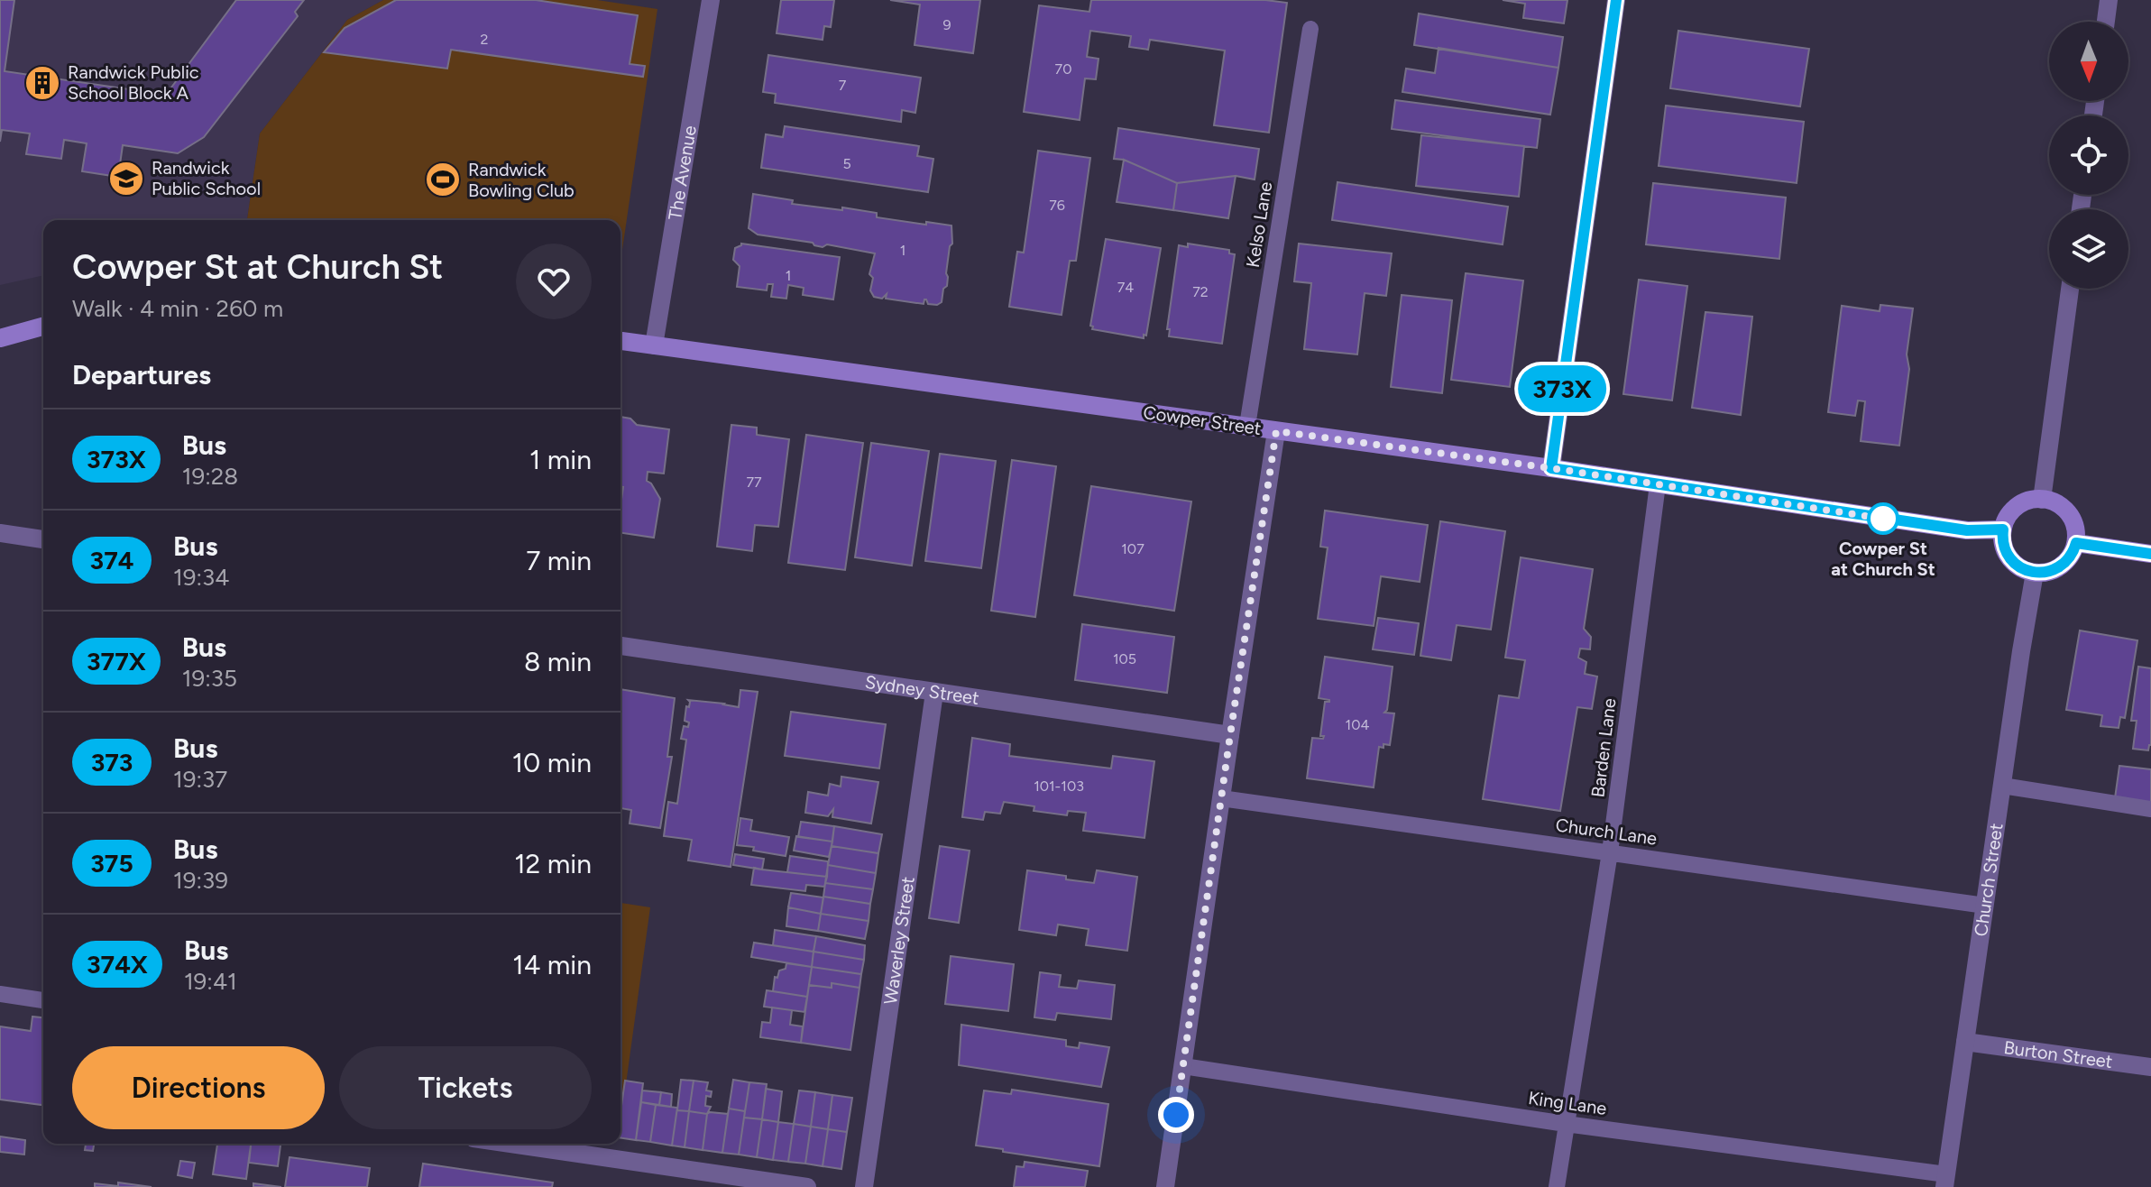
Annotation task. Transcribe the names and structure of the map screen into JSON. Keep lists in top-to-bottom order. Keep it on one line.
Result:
{"streets":{"main road":["Cowper Street"],"street":["The Avenue","Sydney Street","Church Street","Waverley Street","Burton Street"],"lane":["Kelso Lane","Barden Lane","Church Lane","King Lane"]},"crossings":[["The Avenue","Cowper Street"],["Kelso Lane","Cowper Street"],["Cowper Street","Barden Lane"],["Cowper Street","Church Street"],["Sydney Street","Waverley Street"],["Barden Lane","Church Lane"],["Barden Lane","King Lane"],["Church Lane","Church Street"],["Church Street","Burton Street"],["Church Street","King Lane"]],"places":{"building":["Randwick Public School Block A"],"school or university":["Randwick Public School"],"sports":["Randwick Bowling Club"],"other":["Cowper St at Church St"]},"lines":["bus line 373X"],"house_numbers":["9","2","70","7","5","76","1","1","74","72","77","107","105","104","101-103"],"north":"bottom","page":{"on_map":"373X","heading":[["Cowper St at Church St","Walk · 4 min · 260 m"],"Departures"],"list":[{"mark":"373X","name":"Bus","note":"19:28","value":"1 min"},{"mark":"374","name":"Bus","note":"19:34","value":"7 min"},{"mark":"377X","name":"Bus","note":"19:35","value":"8 min"},{"mark":"373","name":"Bus","note":"19:37","value":"10 min"},{"mark":"375","name":"Bus","note":"19:39","value":"12 min"},{"mark":"374X","name":"Bus","note":"19:41","value":"14 min"}],"buttons":["Directions","Tickets"]}}
